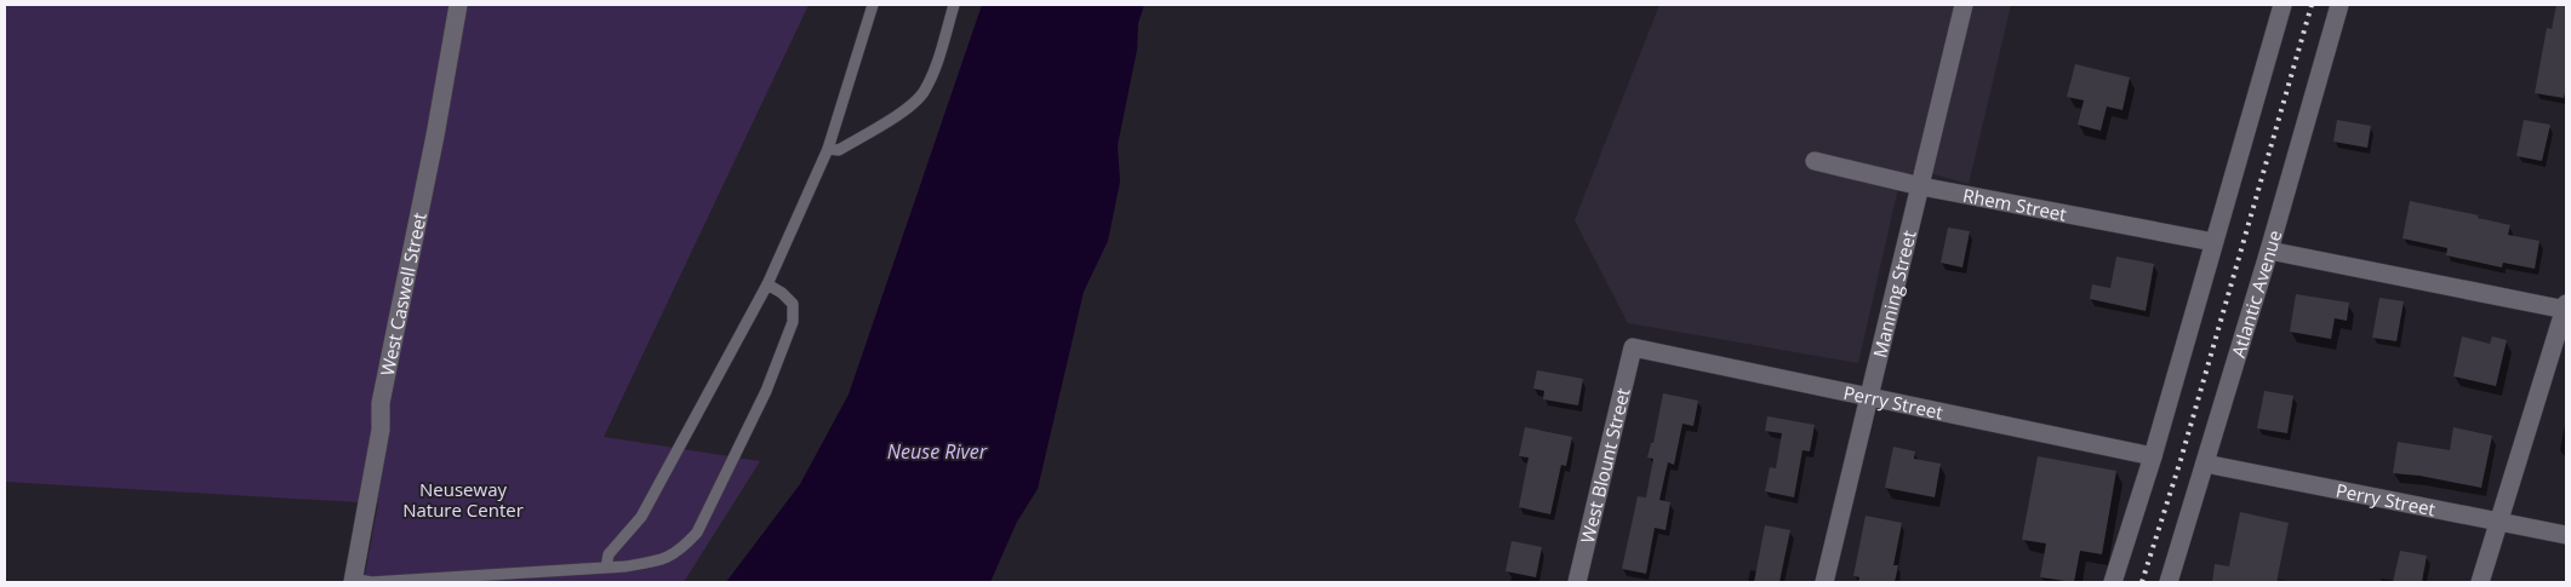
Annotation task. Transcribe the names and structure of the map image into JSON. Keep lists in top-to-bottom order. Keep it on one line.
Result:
{"streets":{"street":["Rhem Street","West Caswell Street","Manning Street","Atlantic Avenue","Perry Street","West Blount Street"]},"crossings":[["Rhem Street","Manning Street"],["Manning Street","Perry Street"],["Atlantic Avenue","Perry Street"],["Perry Street","West Blount Street"]],"water":["Neuse River"],"parks":["Neuseway Nature Center"]}
